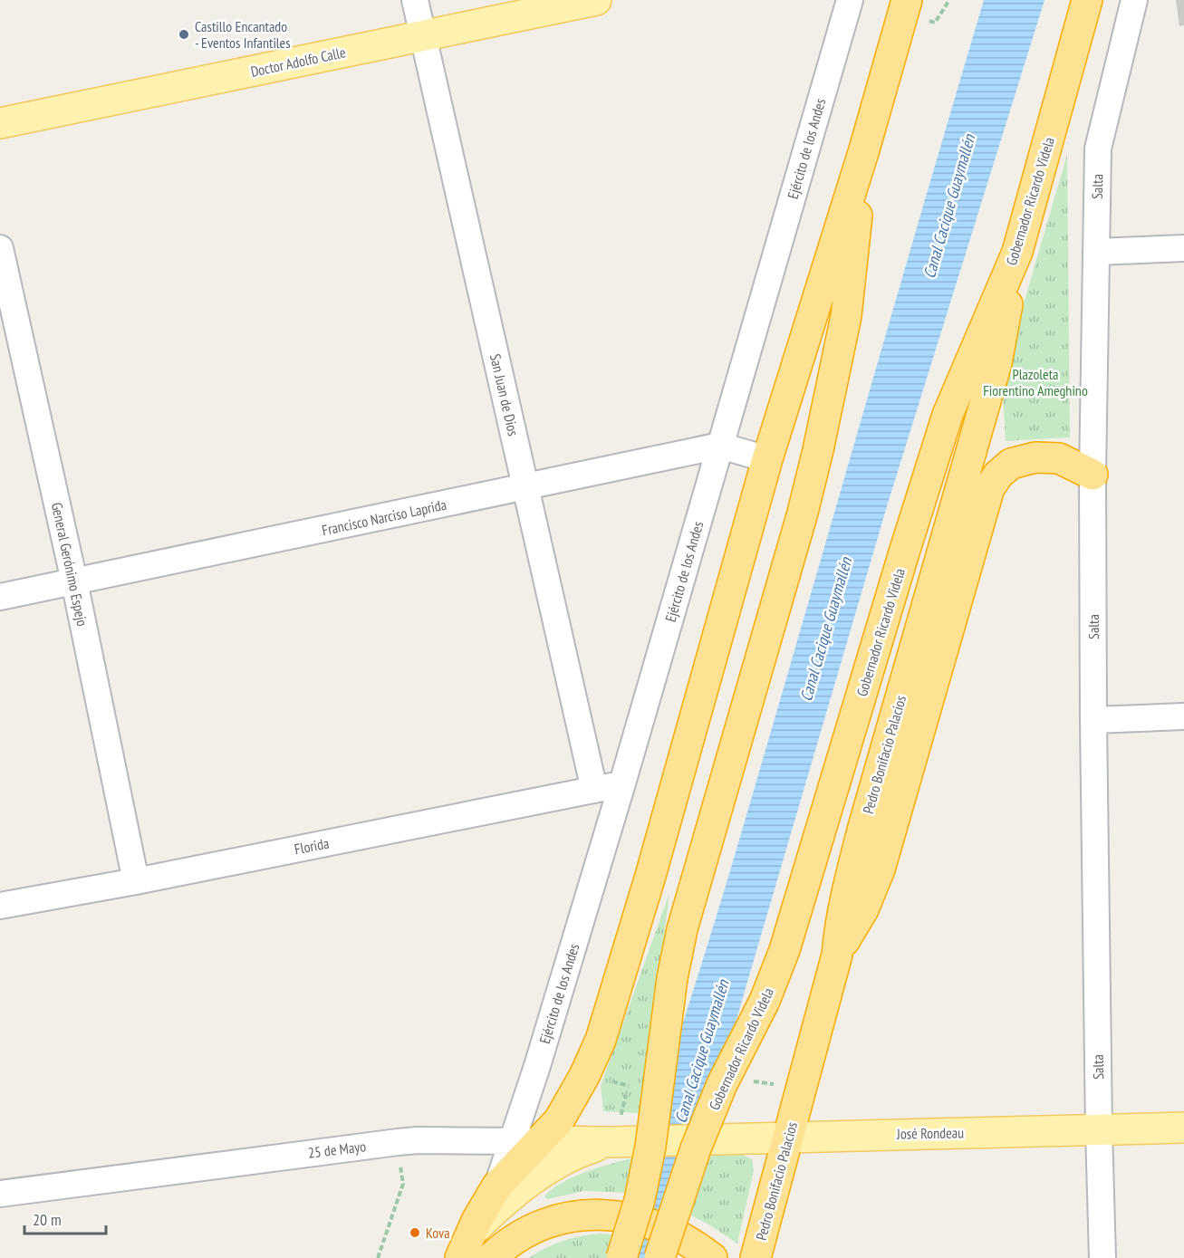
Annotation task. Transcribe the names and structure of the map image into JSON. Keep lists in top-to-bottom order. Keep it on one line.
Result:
{"streets":{"highway":["Gobernador Ricardo Videla","Pedro Bonifacio Palacios"],"main road":["Doctor Adolfo Calle","José Rondeau","25 de Mayo"],"street":["Ejército de los Andes","Salta","San Juan de Dios","Francisco Narciso Laprida","General Gerónimo Espejo","Florida"]},"crossings":[["Doctor Adolfo Calle","San Juan de Dios"],["Ejército de los Andes","Francisco Narciso Laprida"],["Ejército de los Andes","Florida"],["Ejército de los Andes","25 de Mayo"],["Salta","José Rondeau"],["Gobernador Ricardo Videla","Pedro Bonifacio Palacios"],["San Juan de Dios","Francisco Narciso Laprida"],["San Juan de Dios","Florida"],["Francisco Narciso Laprida","General Gerónimo Espejo"],["General Gerónimo Espejo","Florida"],["Pedro Bonifacio Palacios","José Rondeau"],["José Rondeau","25 de Mayo"]],"water":["Canal Cacique Guaymallén"],"parks":["Plazoleta Fiorentino Ameghino"],"places":["Castillo Encantado - Eventos Infantiles","Kova"],"scale_bar":"20 m"}
